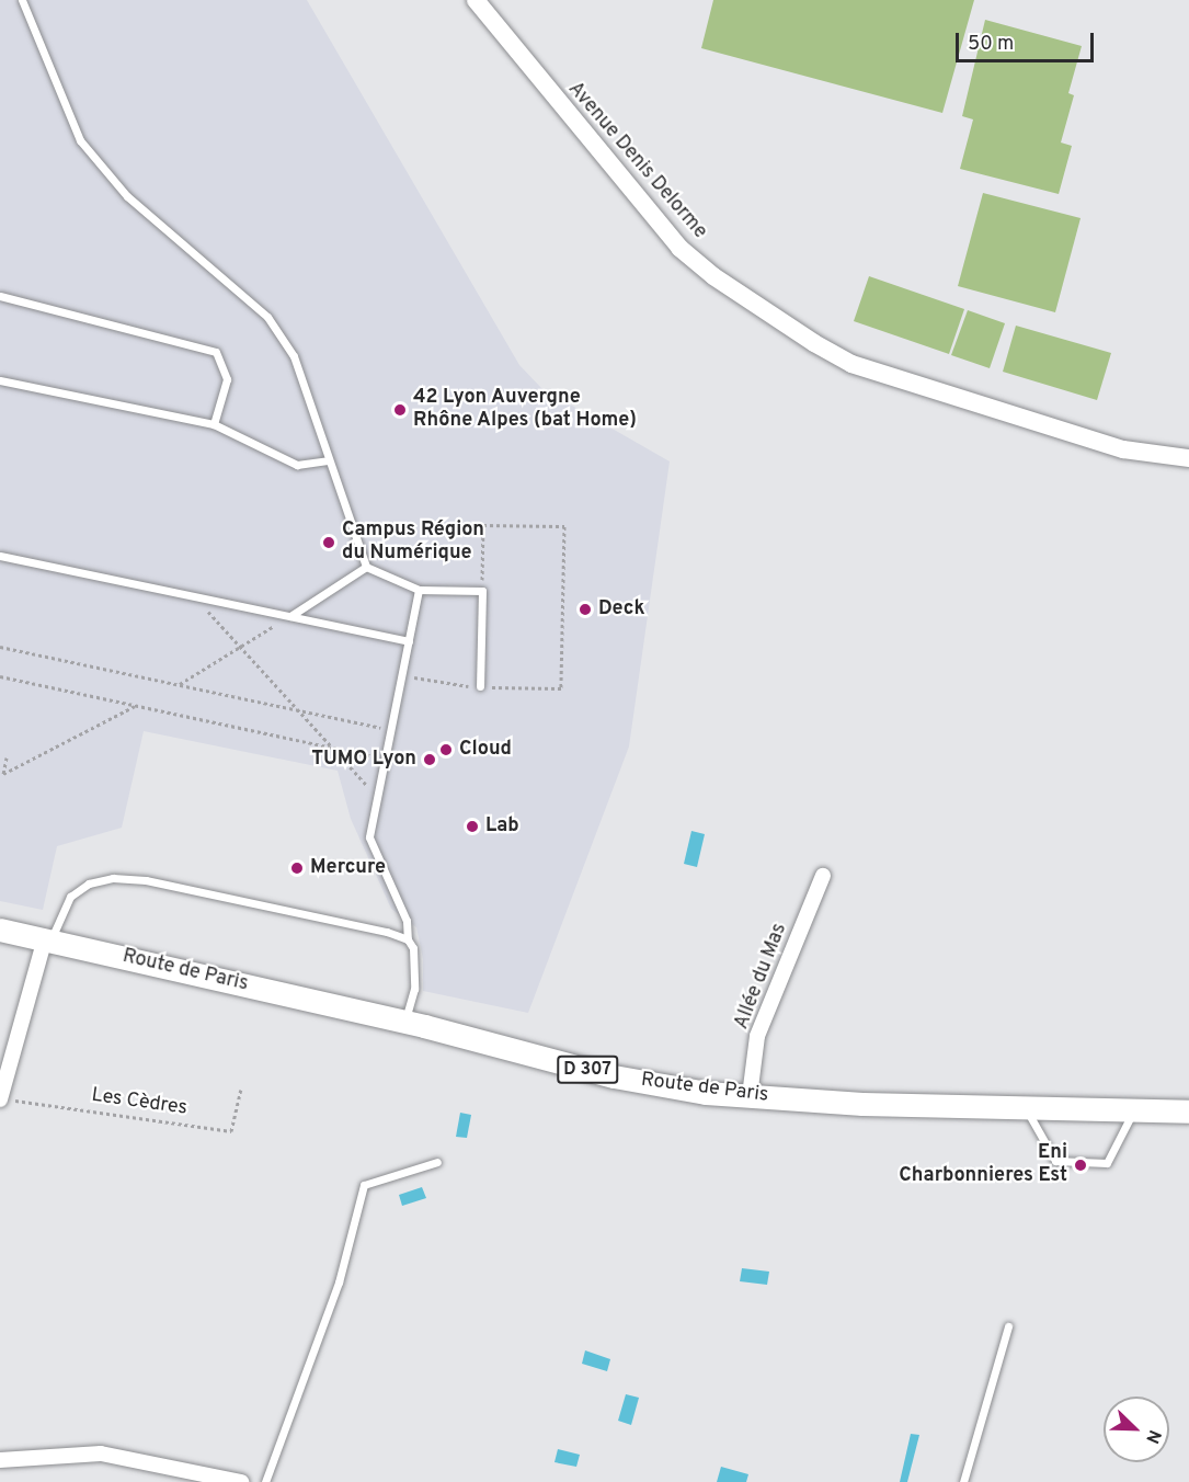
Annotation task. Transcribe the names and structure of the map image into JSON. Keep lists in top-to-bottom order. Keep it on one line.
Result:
{"streets":{"main road":["Route de Paris","D 307"],"street":["Avenue Denis Delorme","Allée du Mas"],"path":["Les Cèdres"]},"crossings":[["Route de Paris","Allée du Mas"]],"places":["42 Lyon Auvergne Rhône Alpes (bat Home)","Campus Région du Numérique","Deck","Cloud","TUMO Lyon","Lab","Mercure","Eni Charbonnieres Est"],"scale_bar":"50 m","north":"bottom right"}
